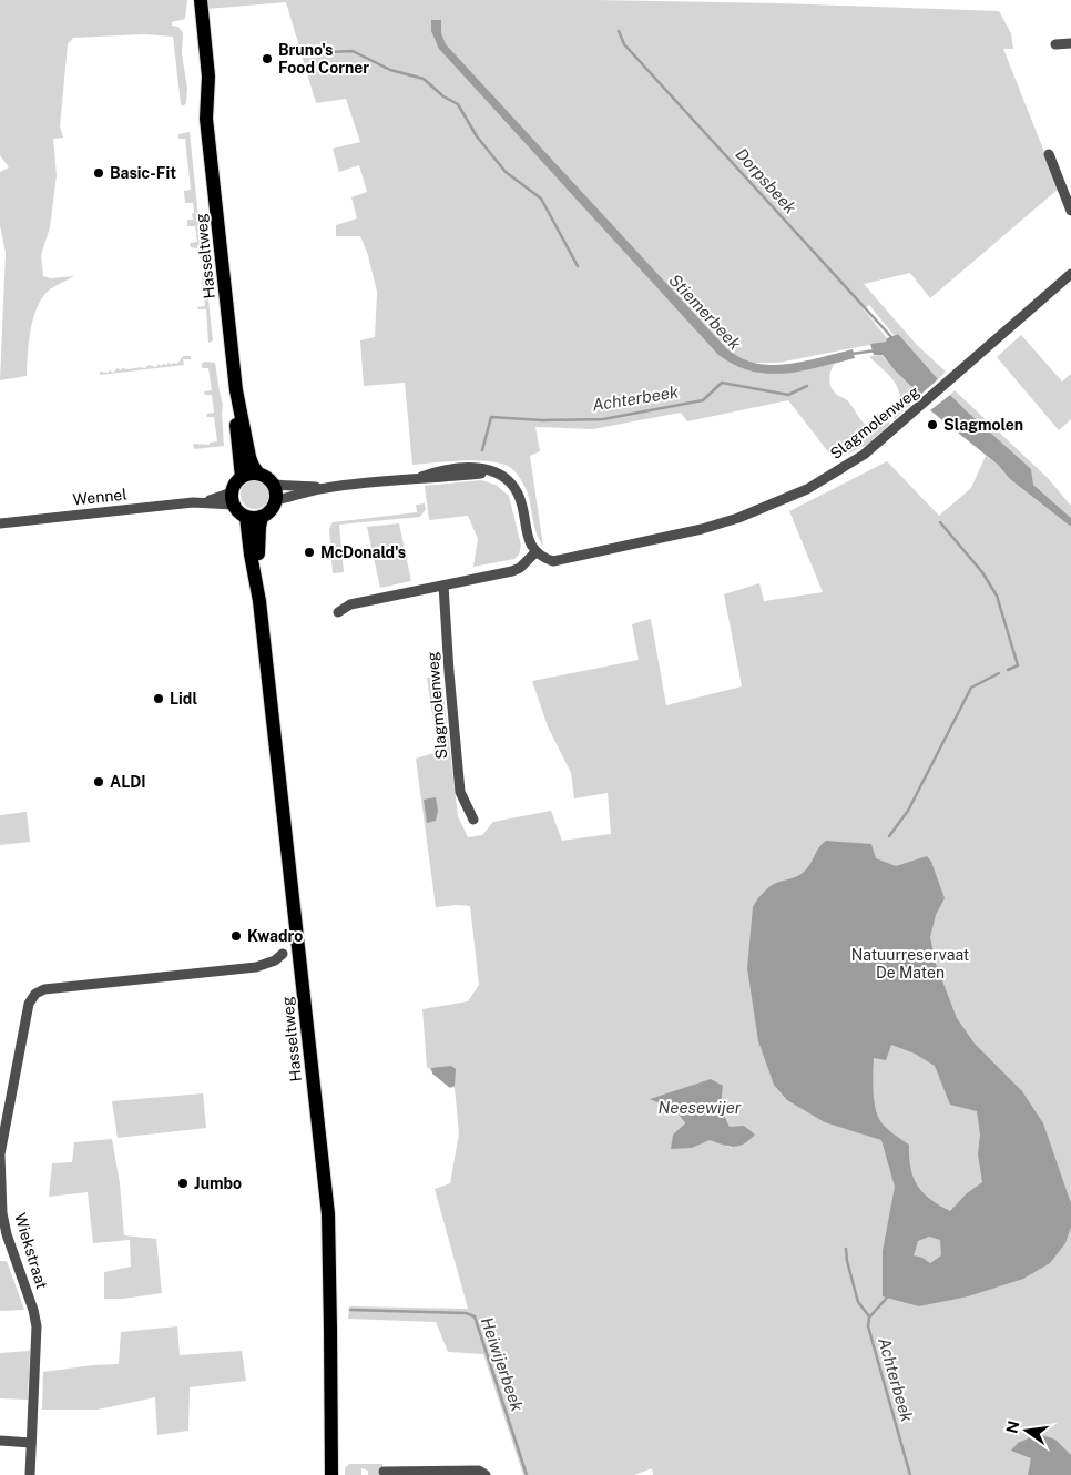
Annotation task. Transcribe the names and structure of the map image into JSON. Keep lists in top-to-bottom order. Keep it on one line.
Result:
{"streets":{"main road":["Hasseltweg"],"street":["Slagmolenweg","Wennel","Wiekstraat"]},"crossings":[["Hasseltweg","Wennel"]],"water":["Dorpsbeek","Stiemerbeek","Achterbeek","Neesewijer","Heiwijerbeek"],"parks":["Natuurreservaat De Maten"],"places":["Bruno's Food Corner","Basic-Fit","Slagmolen","McDonald's","Lidl","ALDI","Kwadro","Jumbo"],"north":"left"}
